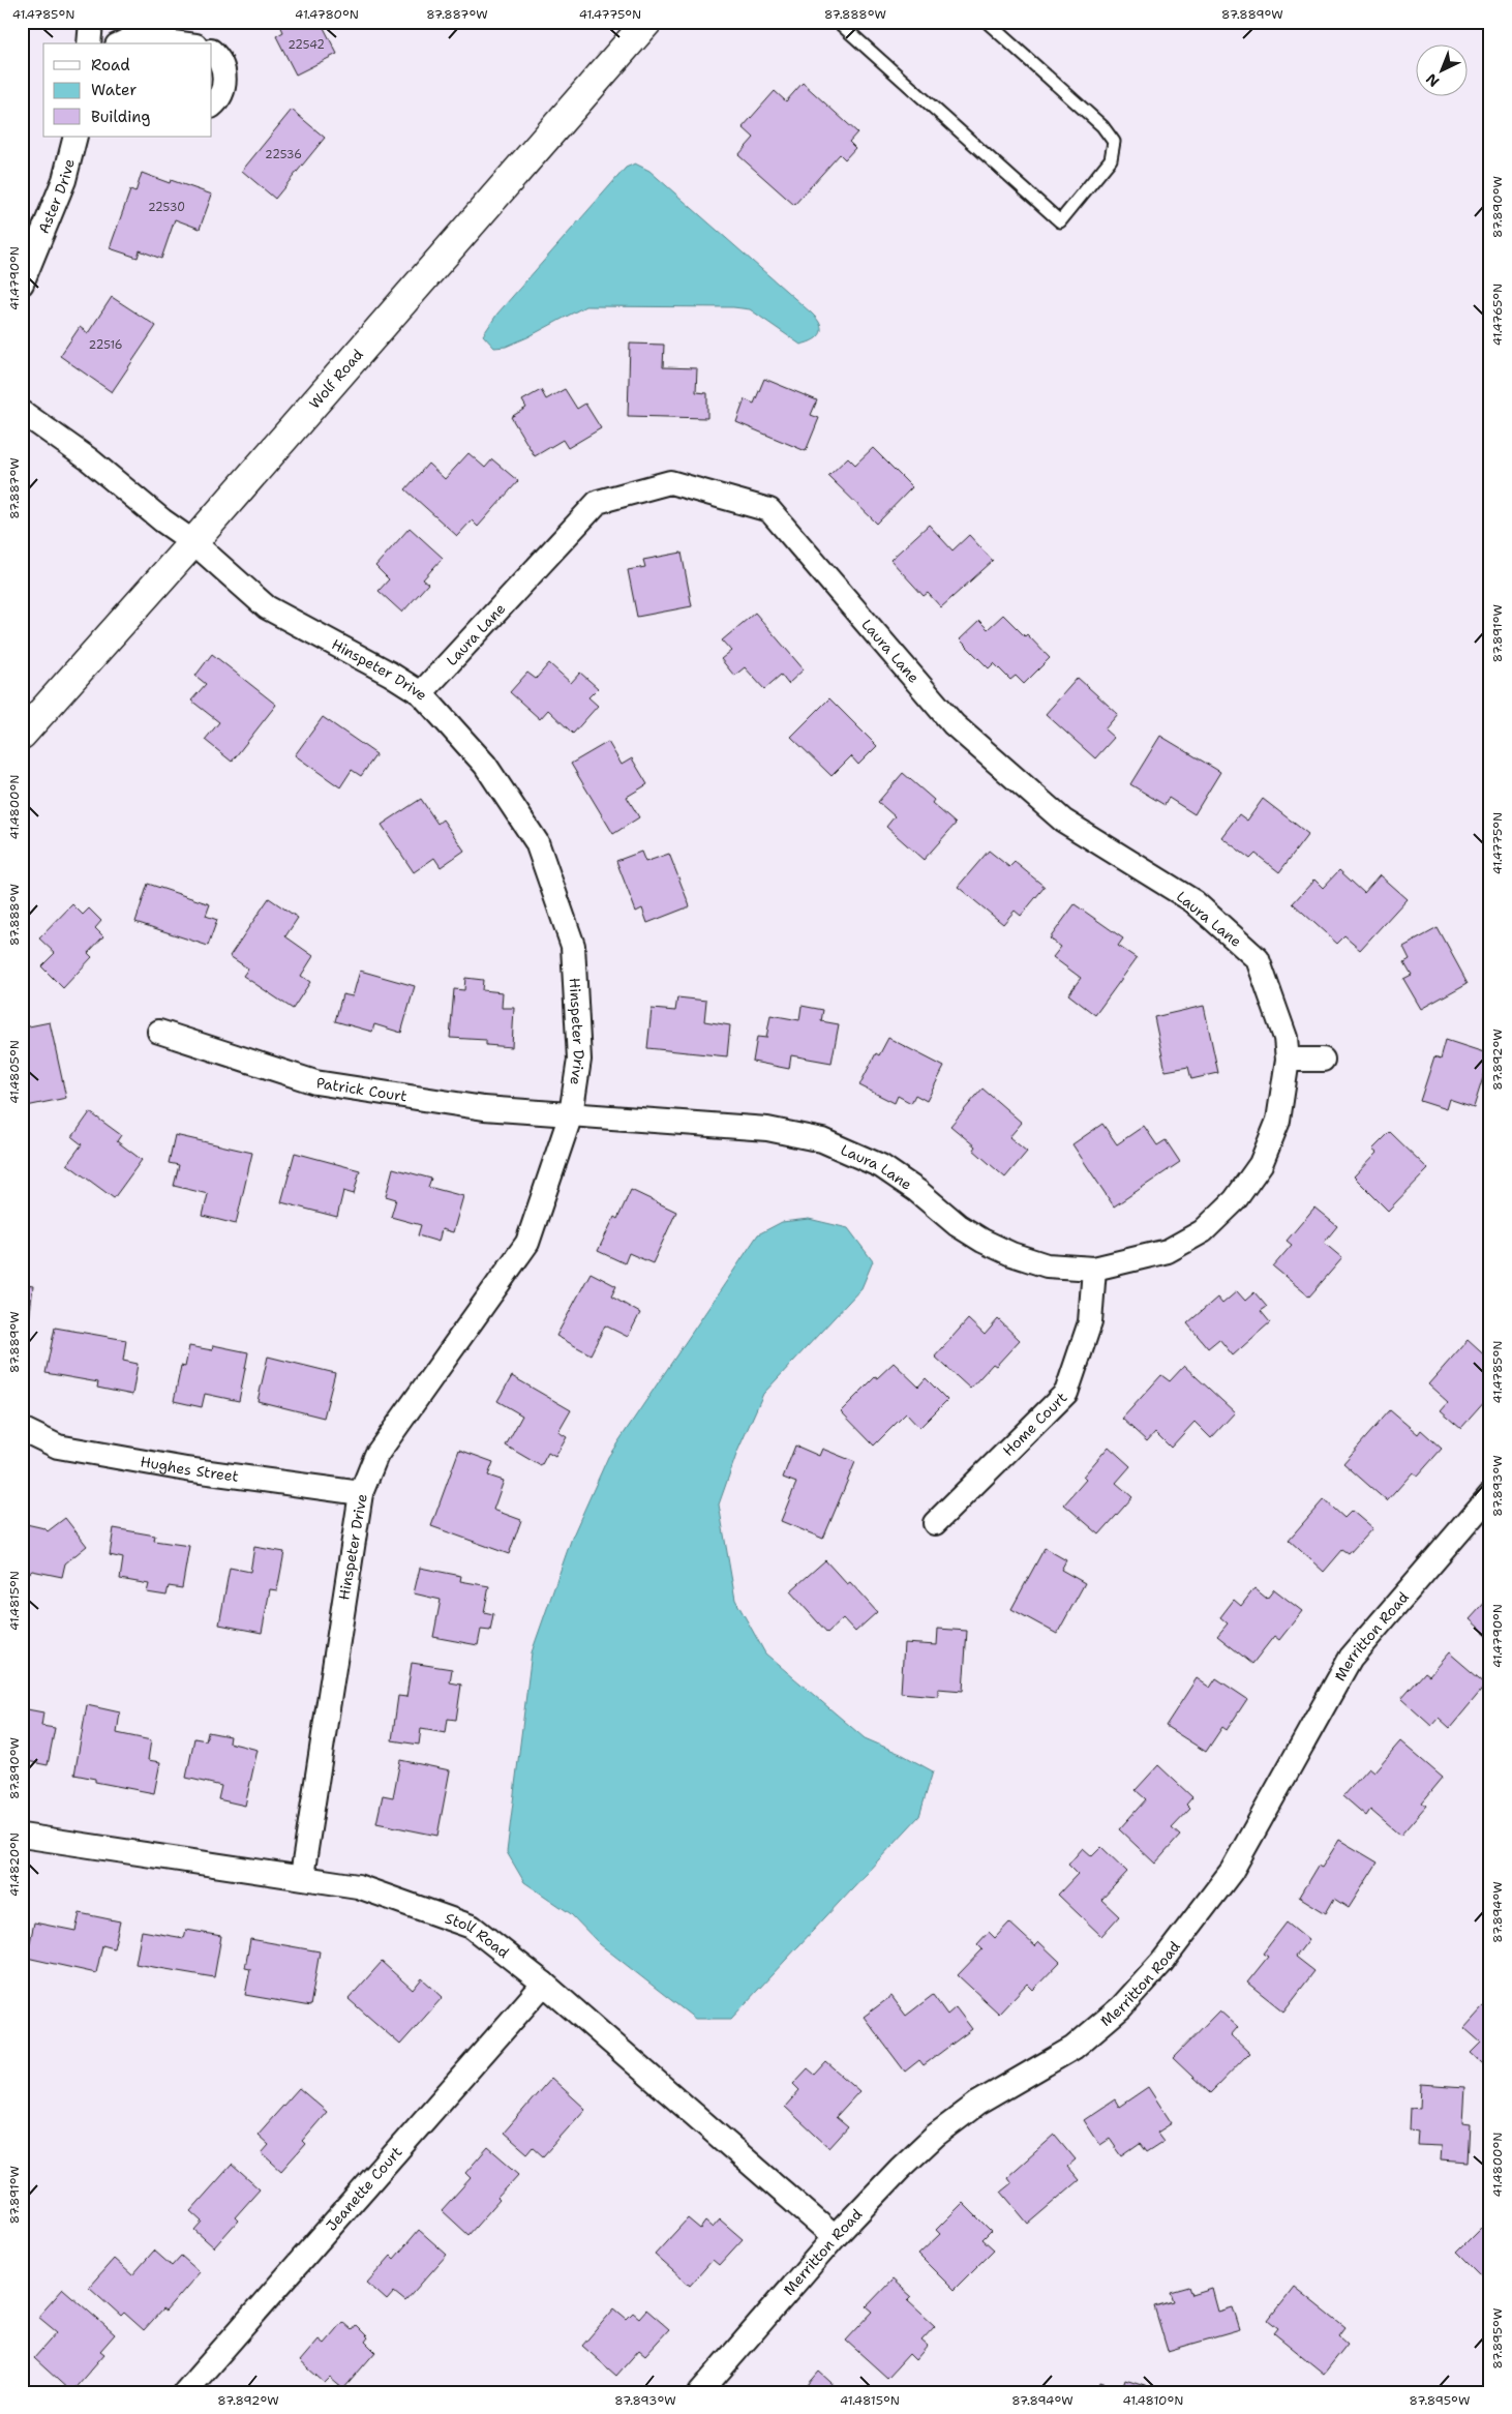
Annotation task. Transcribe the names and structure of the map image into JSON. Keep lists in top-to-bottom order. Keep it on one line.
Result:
{"streets":{"main road":["Wolf Road"],"street":["Aster Drive","Laura Lane","Hinspeter Drive","Patrick Court","Home Court","Hughes Street","Merritton Road","Stoll Road","Jeanette Court"]},"crossings":[["Wolf Road","Hinspeter Drive"],["Laura Lane","Hinspeter Drive"],["Laura Lane","Patrick Court"],["Laura Lane","Home Court"],["Hinspeter Drive","Patrick Court"],["Hinspeter Drive","Hughes Street"],["Hinspeter Drive","Stoll Road"],["Merritton Road","Stoll Road"],["Stoll Road","Jeanette Court"]],"house_numbers":["22542","22536","22530","22516"],"legend":["Road","Water","Building"],"north":"bottom left","coordinates":["41.4785°N","41.4780°N","87.887°W","41.4775°N","87.888°W","87.889°W","87.890°W","41.4790°N","41.4765°N","87.891°W","41.4800°N","87.892°W","41.4805°N","87.893°W","41.4815°N","41.4820°N","87.894°W","87.895°W","41.4810°N"]}
